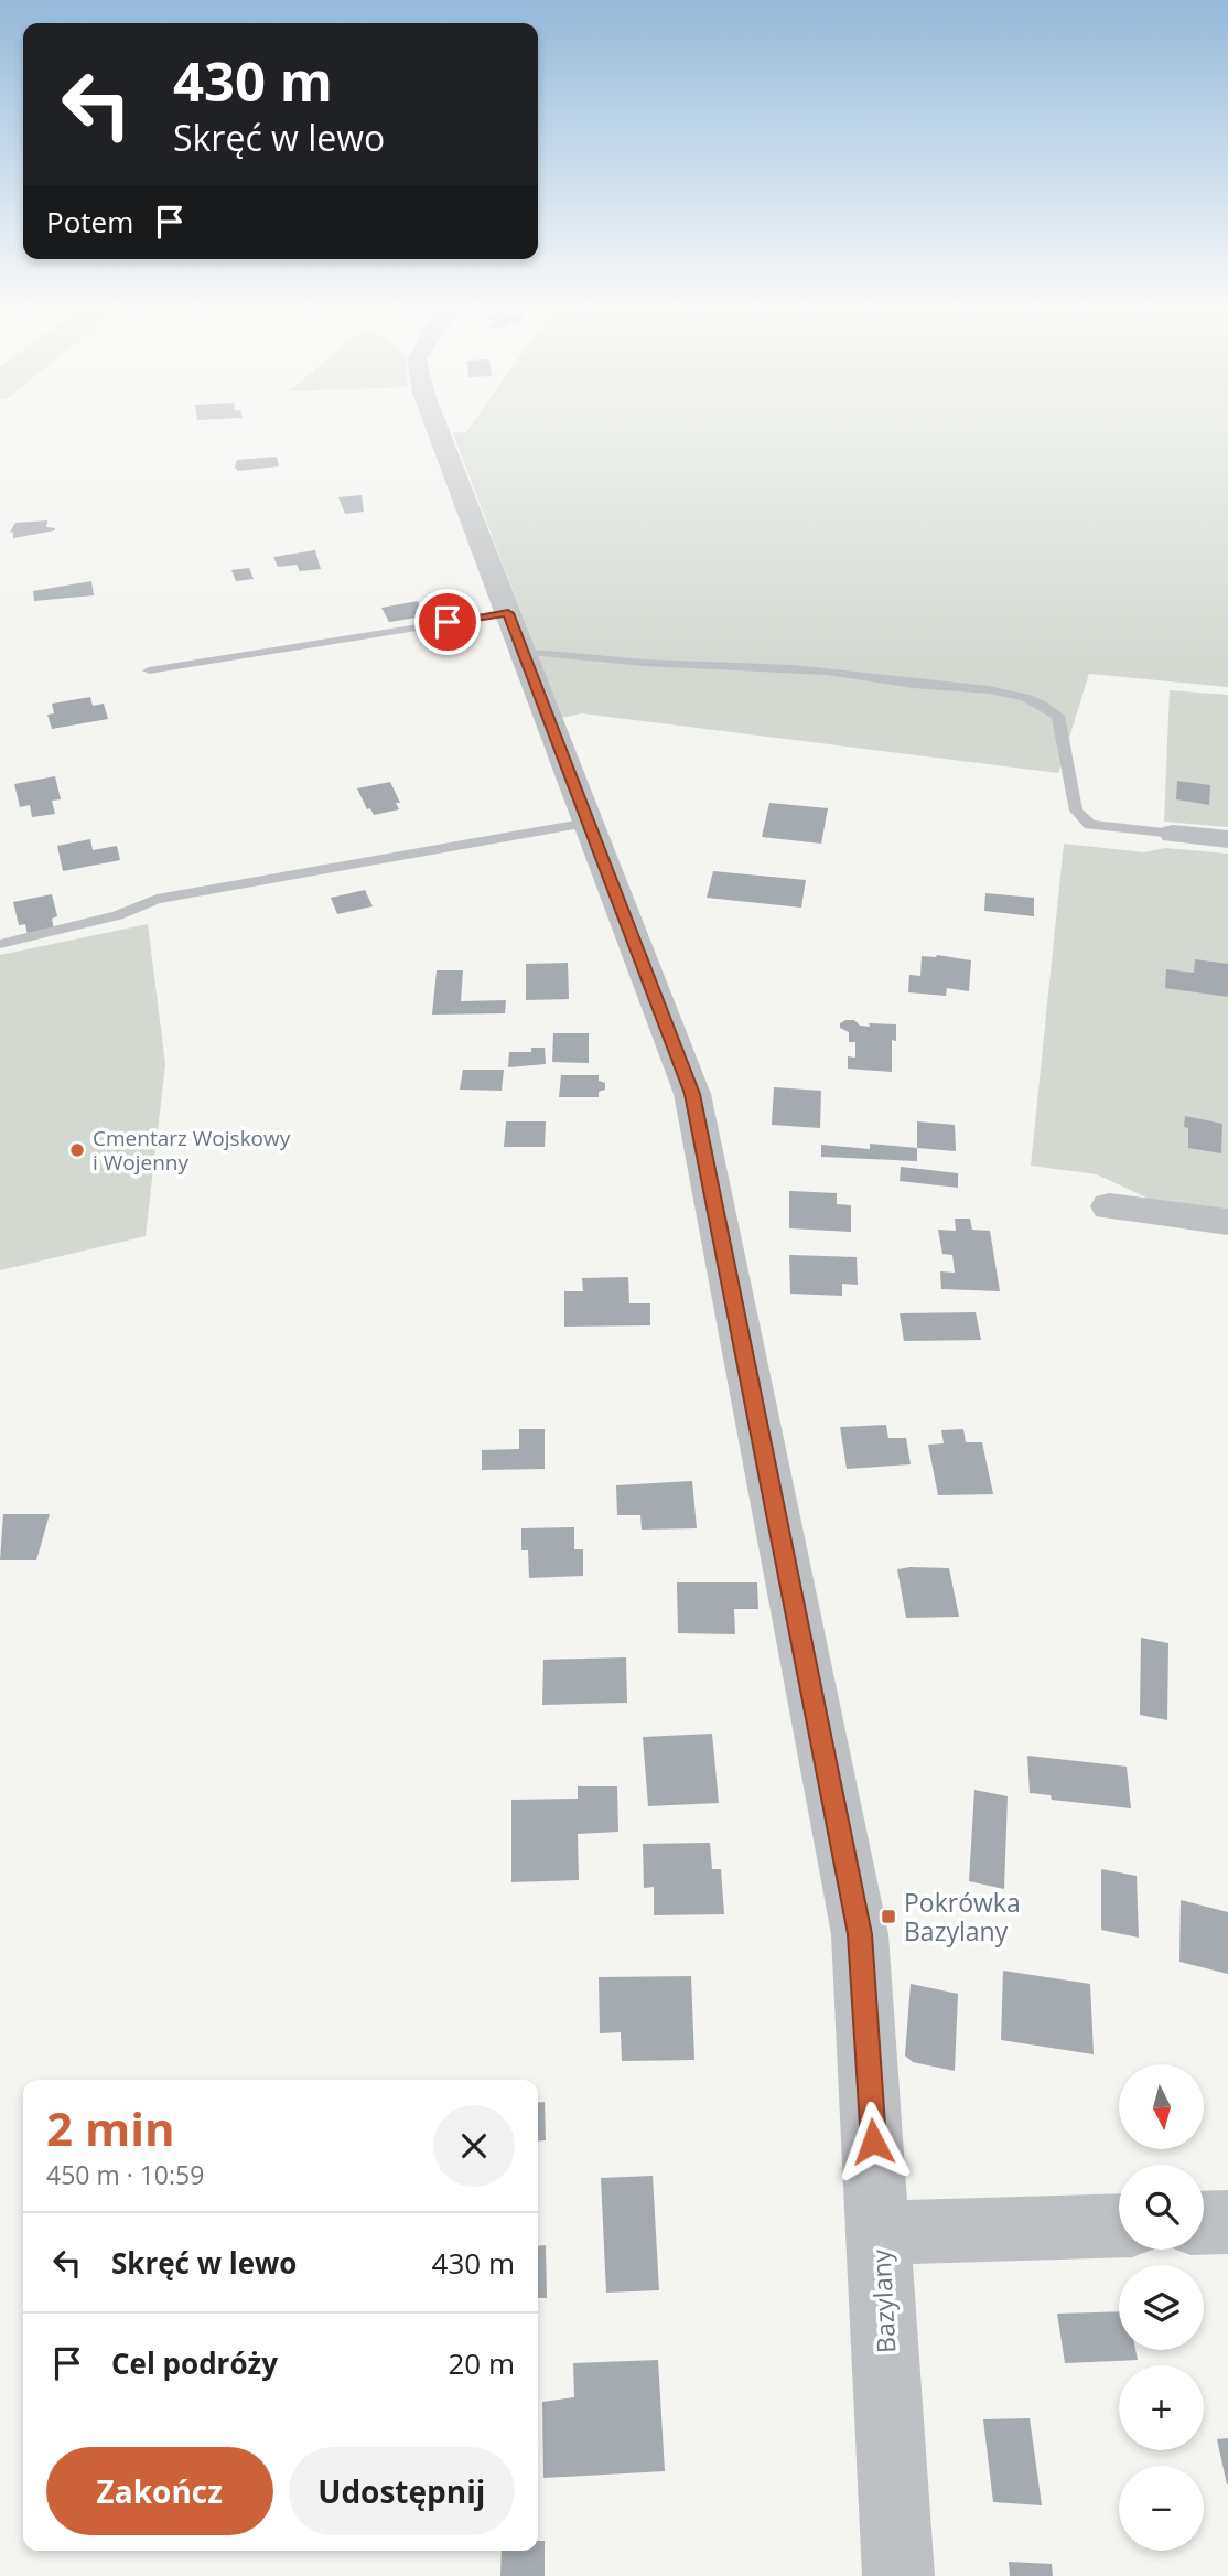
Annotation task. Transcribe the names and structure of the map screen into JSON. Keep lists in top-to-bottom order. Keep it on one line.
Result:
{"streets":{"street":["Bazylany"]},"places":{"other":["Cmentarz Wojskowy i Wojenny"],"transit":["Pokrówka Bazylany"]},"north":"bottom","page":{"turn":["430 m","Skręć w lewo"],"then":"Potem","map_buttons":["+","−"],"heading":["2 min","450 m · 10:59"],"list":[{"name":"Skręć w lewo","value":"430 m"},{"name":"Cel podróży","value":"20 m"}],"buttons":["Zakończ","Udostępnij"]}}
